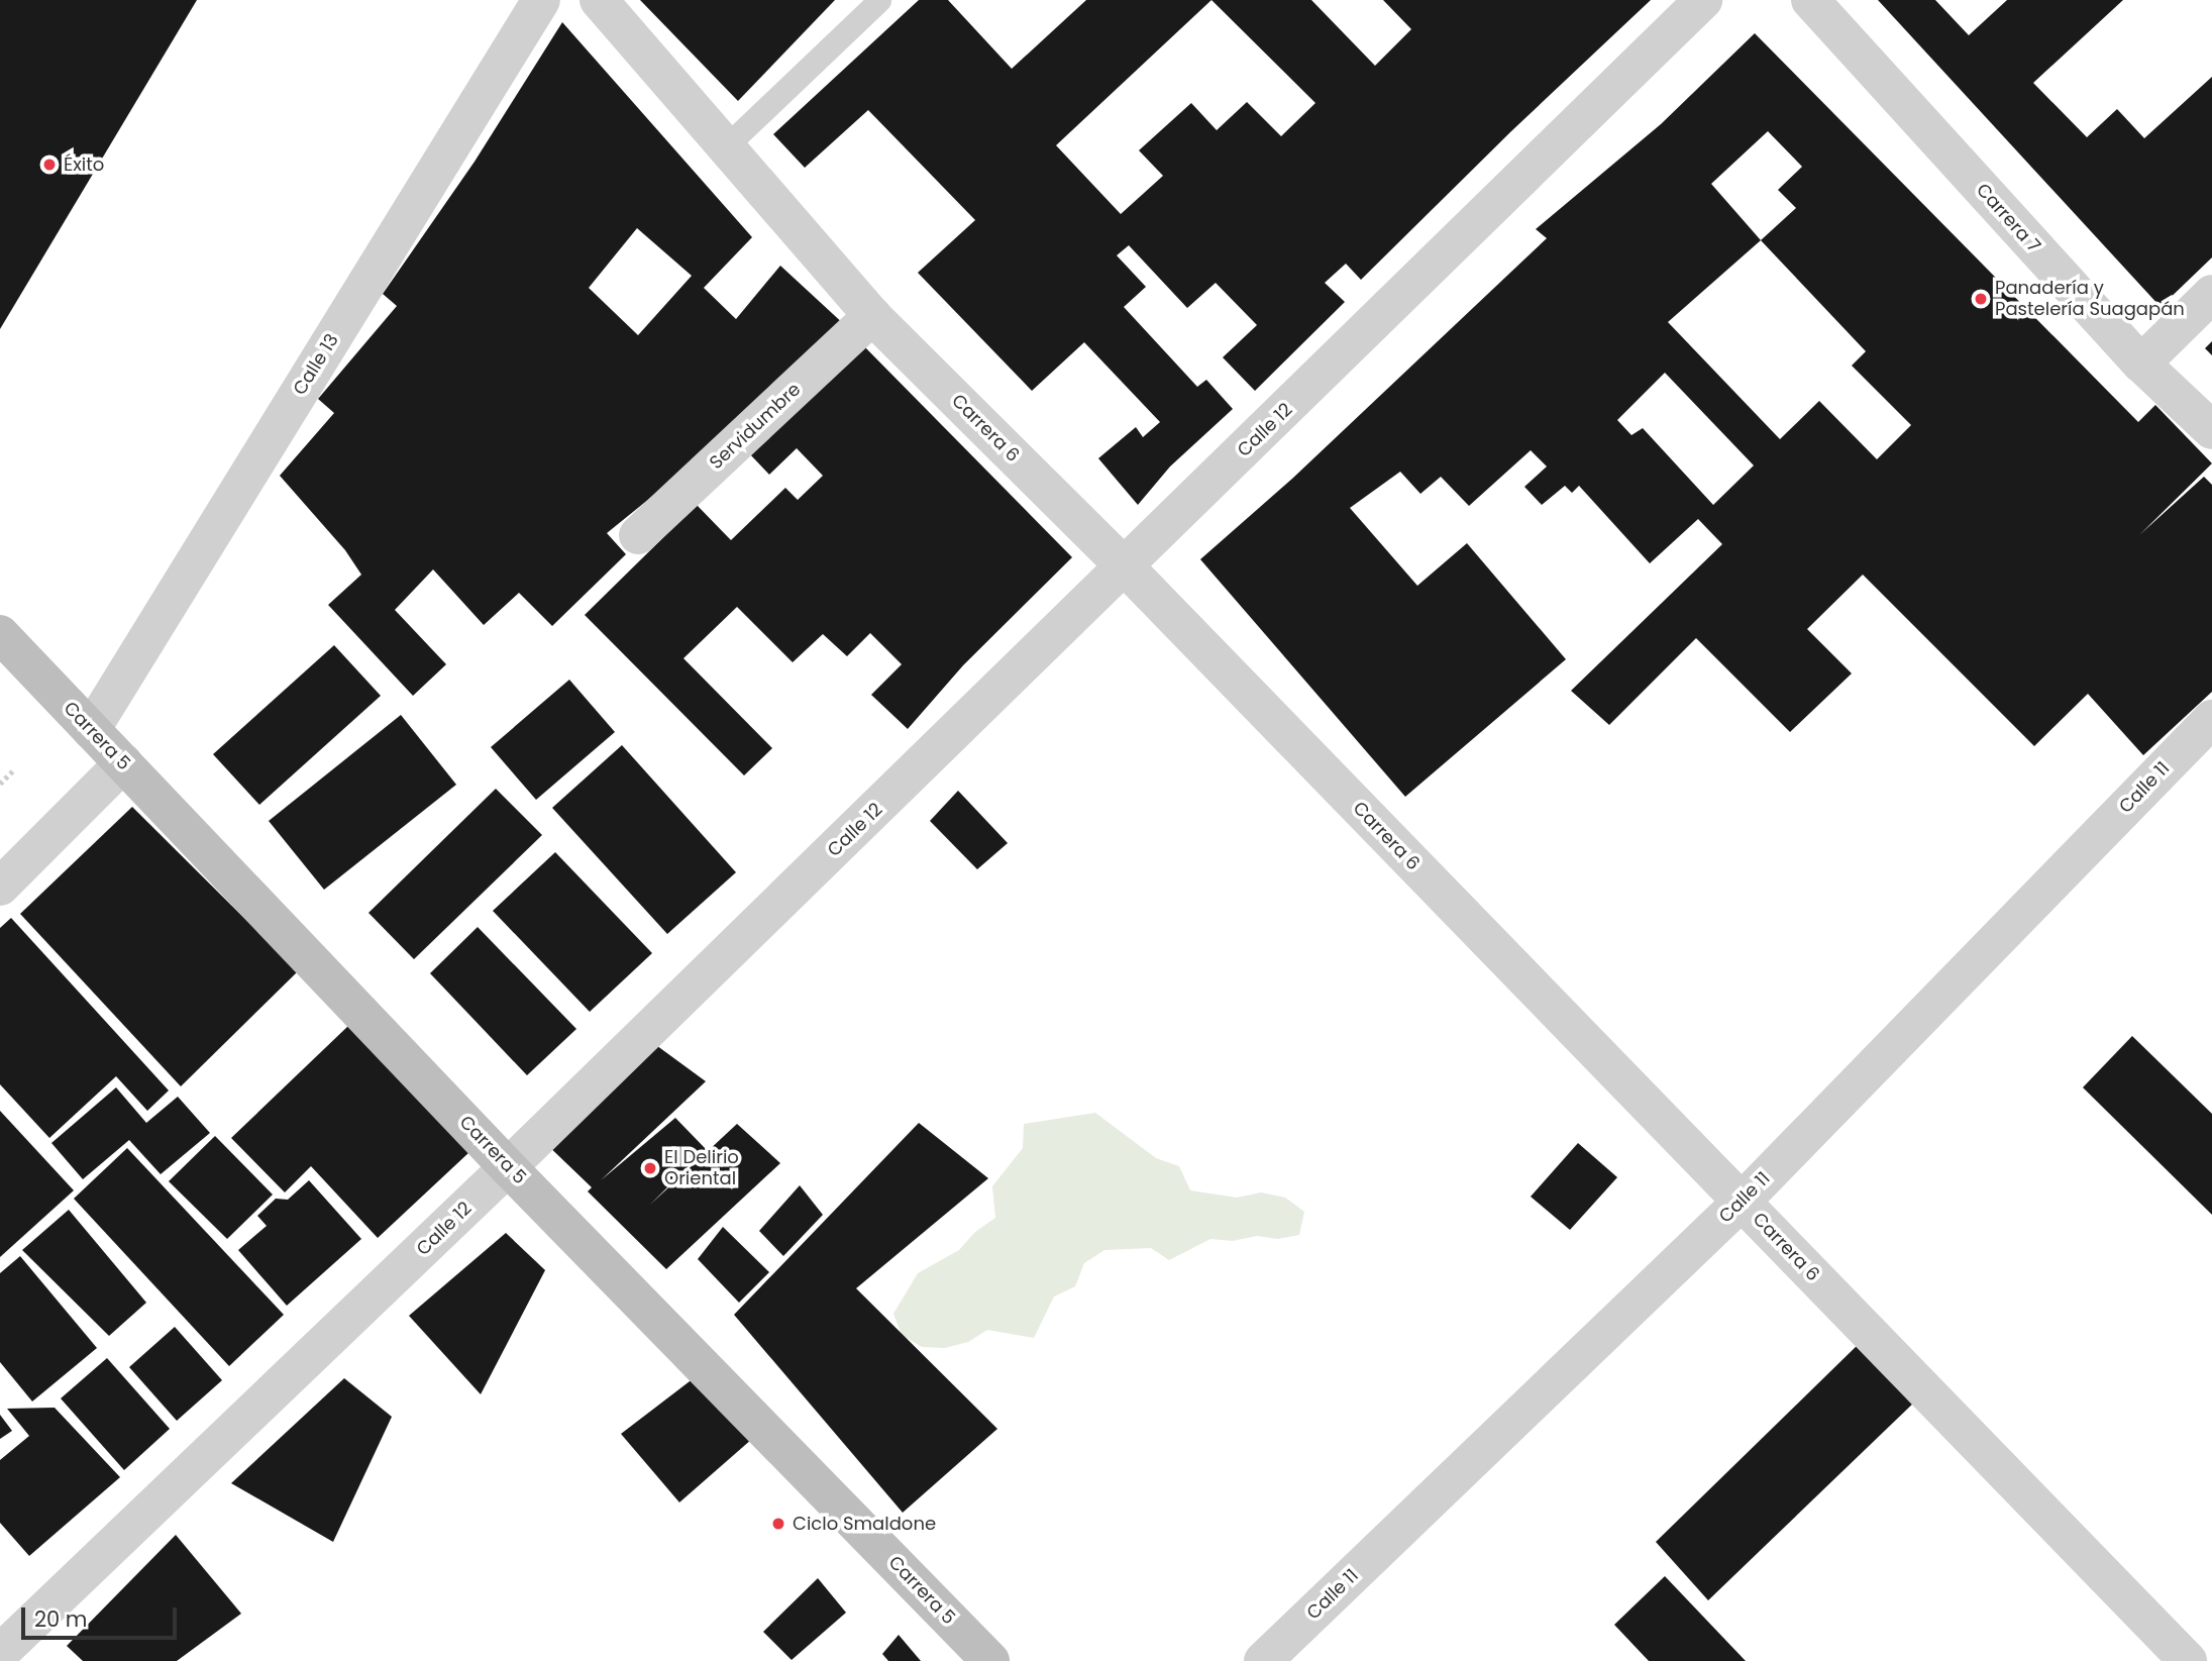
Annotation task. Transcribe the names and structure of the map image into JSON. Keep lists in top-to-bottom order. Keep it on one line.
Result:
{"streets":{"main road":["Carrera 5"],"street":["Carrera 7","Calle 13","Servidumbre","Carrera 6","Calle 12","Calle 11"]},"crossings":[["Calle 13","Carrera 5"],["Servidumbre","Carrera 6"],["Carrera 6","Calle 12"],["Carrera 6","Calle 11"],["Calle 12","Carrera 5"]],"places":["Éxito","Panadería y Pastelería Suagapán","El Delirio Oriental","Ciclo Smaldone"],"scale_bar":"20 m"}
